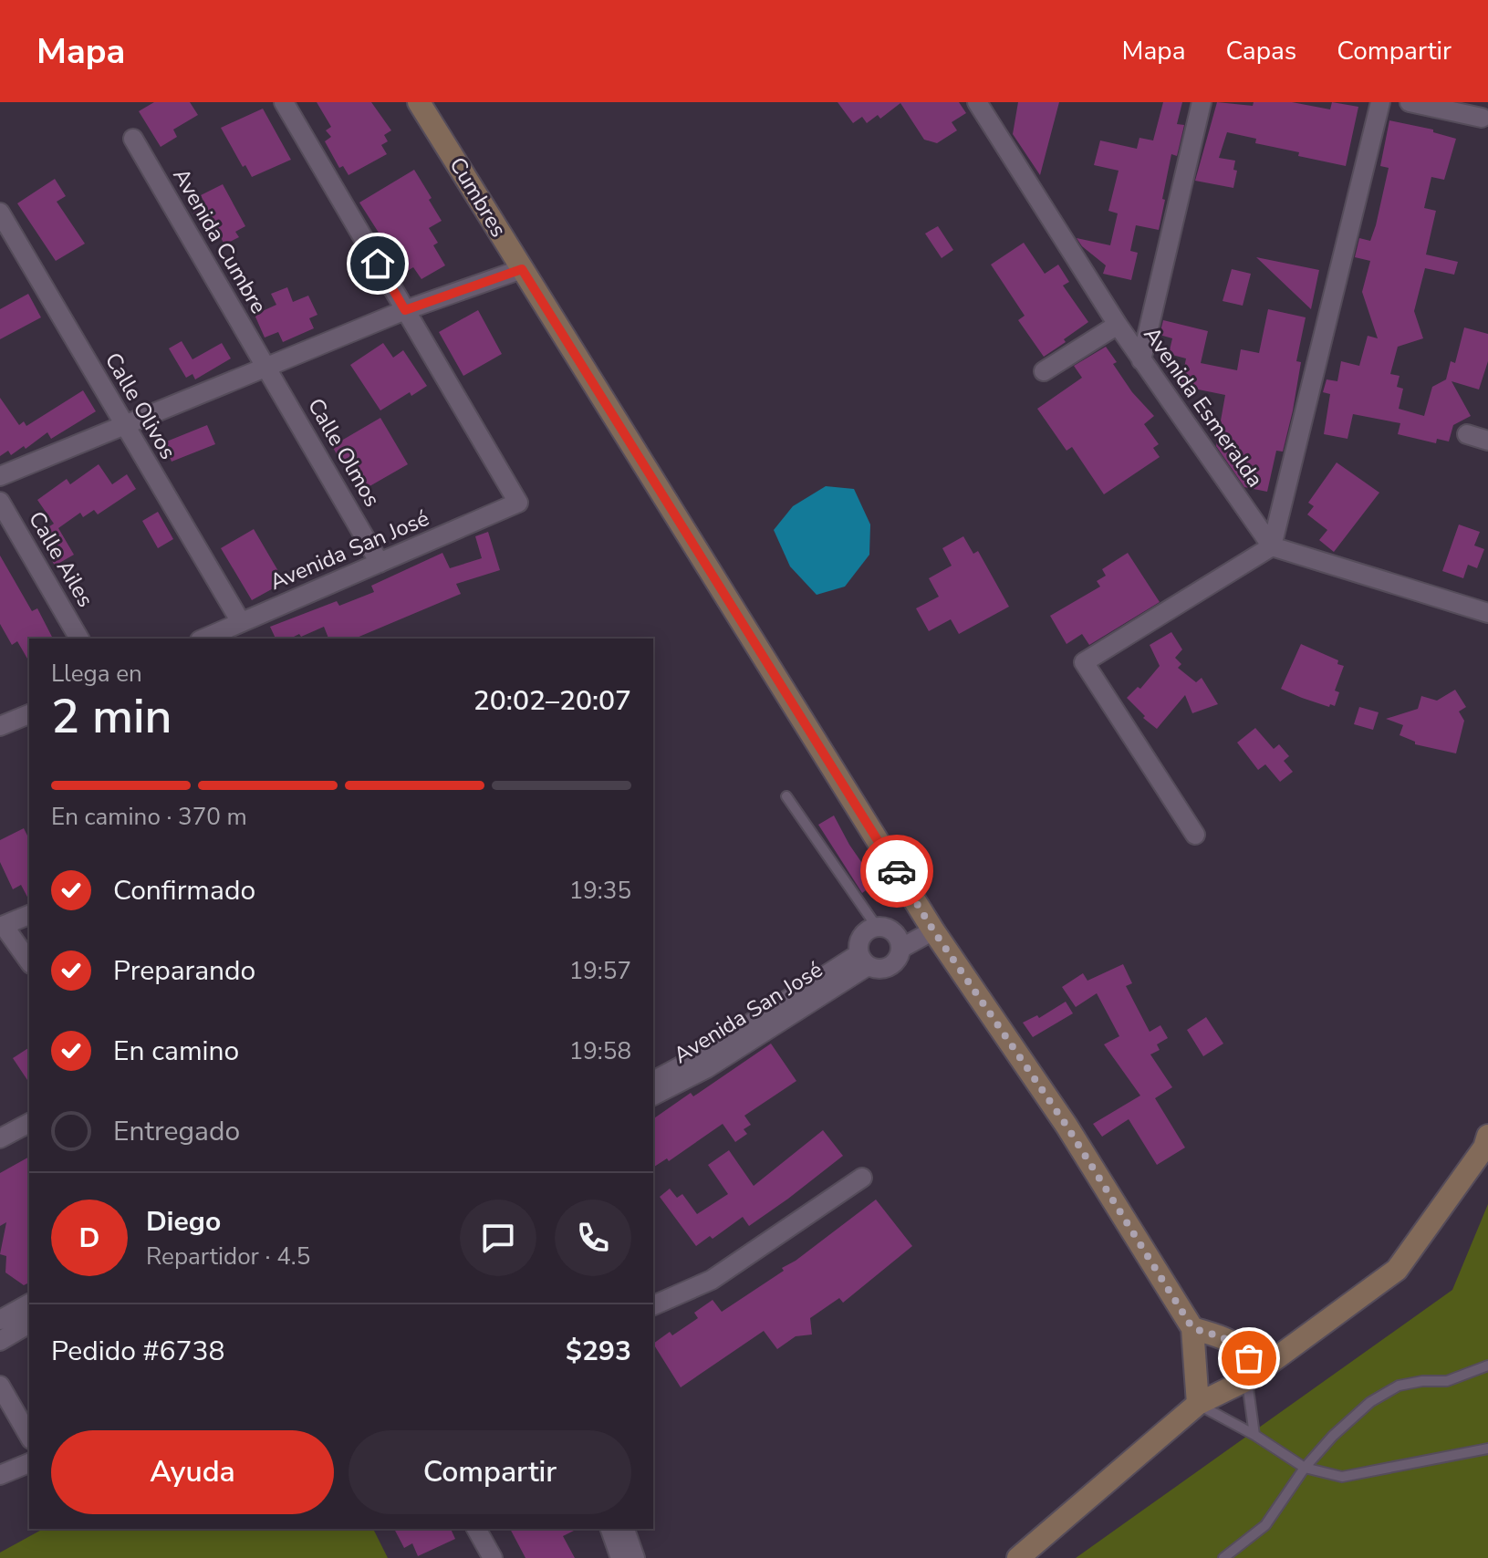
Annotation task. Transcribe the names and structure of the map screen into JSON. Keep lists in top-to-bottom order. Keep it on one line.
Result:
{"streets":{"street":["Cumbres","Avenida Cumbre","Calle Olivos","Avenida Esmeralda","Calle Olmos","Avenida San José","Calle Ailes"]},"crossings":[["Avenida Cumbre","Calle Olmos"],["Calle Olivos","Avenida San José"],["Calle Olmos","Avenida San José"]],"page":{"header":"Mapa","nav":["Mapa","Capas","Compartir"],"heading":["2 min","Llega en","20:02–20:07"],"panel":["Diego","Repartidor · 4.5","Pedido #6738","$293"],"bar":"En camino · 370 m","list":[["Confirmado","19:35"],["Preparando","19:57"],["En camino","19:58"],"Entregado"],"round":"D","buttons":["Ayuda","Compartir"]}}
